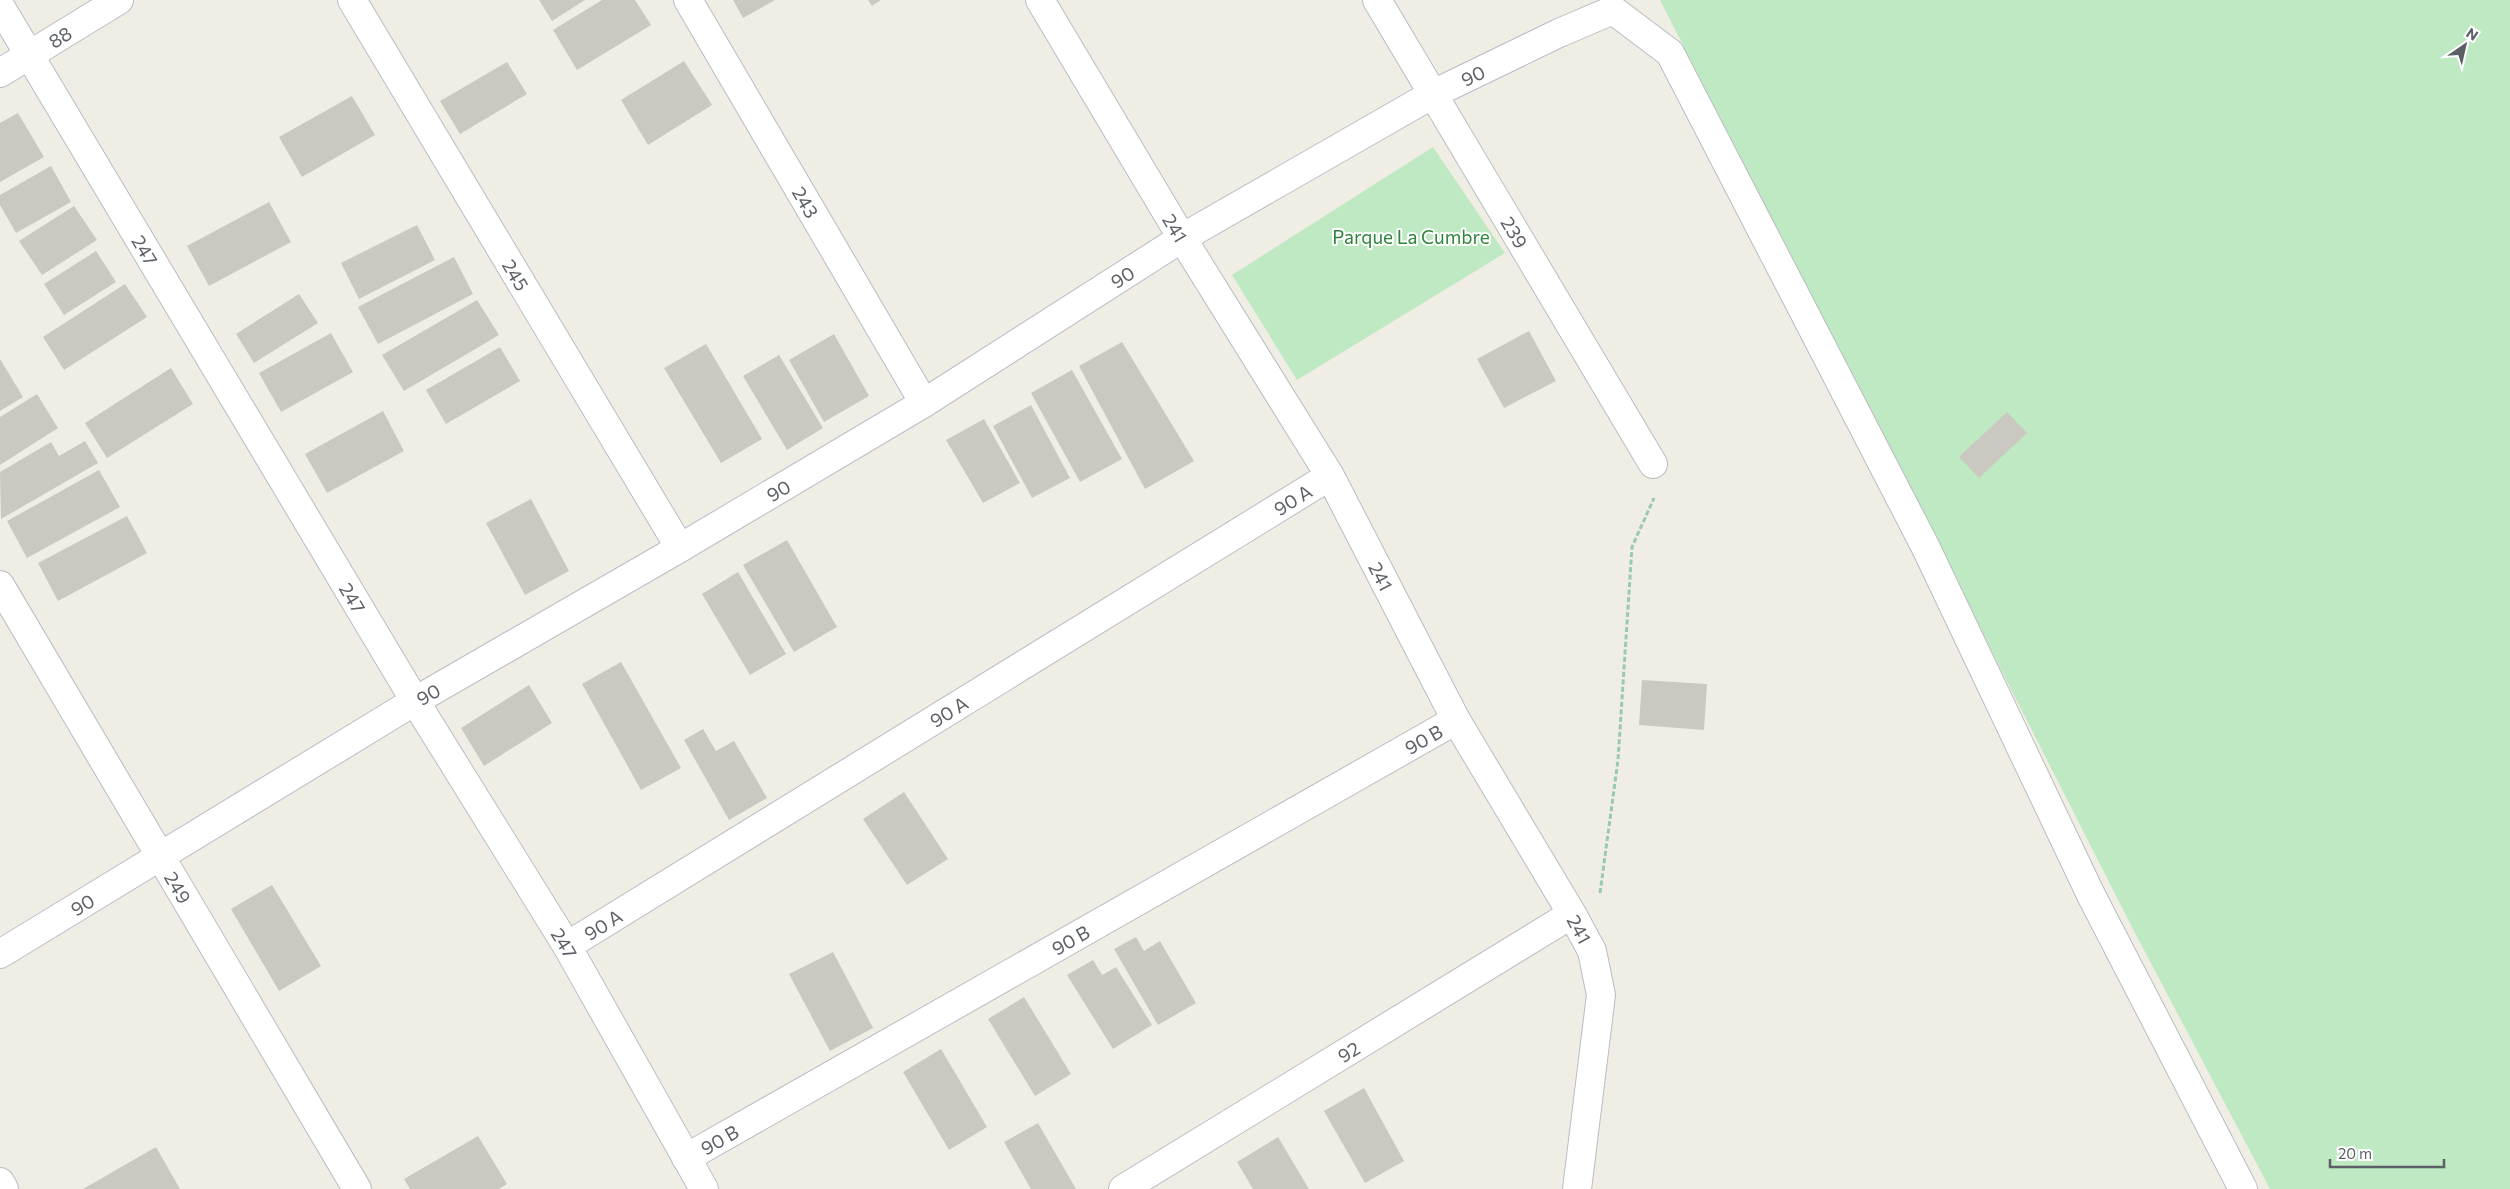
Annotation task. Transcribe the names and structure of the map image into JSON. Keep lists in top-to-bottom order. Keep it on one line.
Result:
{"streets":{"street":["88","90","243","241","239","247","245","90 A","90 B","249","92"]},"crossings":[["88","247"],["90","243"],["90","241"],["90","239"],["90","247"],["90","245"],["90","249"],["241","90 A"],["241","90 B"],["241","92"],["247","90 A"],["247","90 B"]],"parks":["Parque La Cumbre"],"scale_bar":"20 m","north":"top right"}
